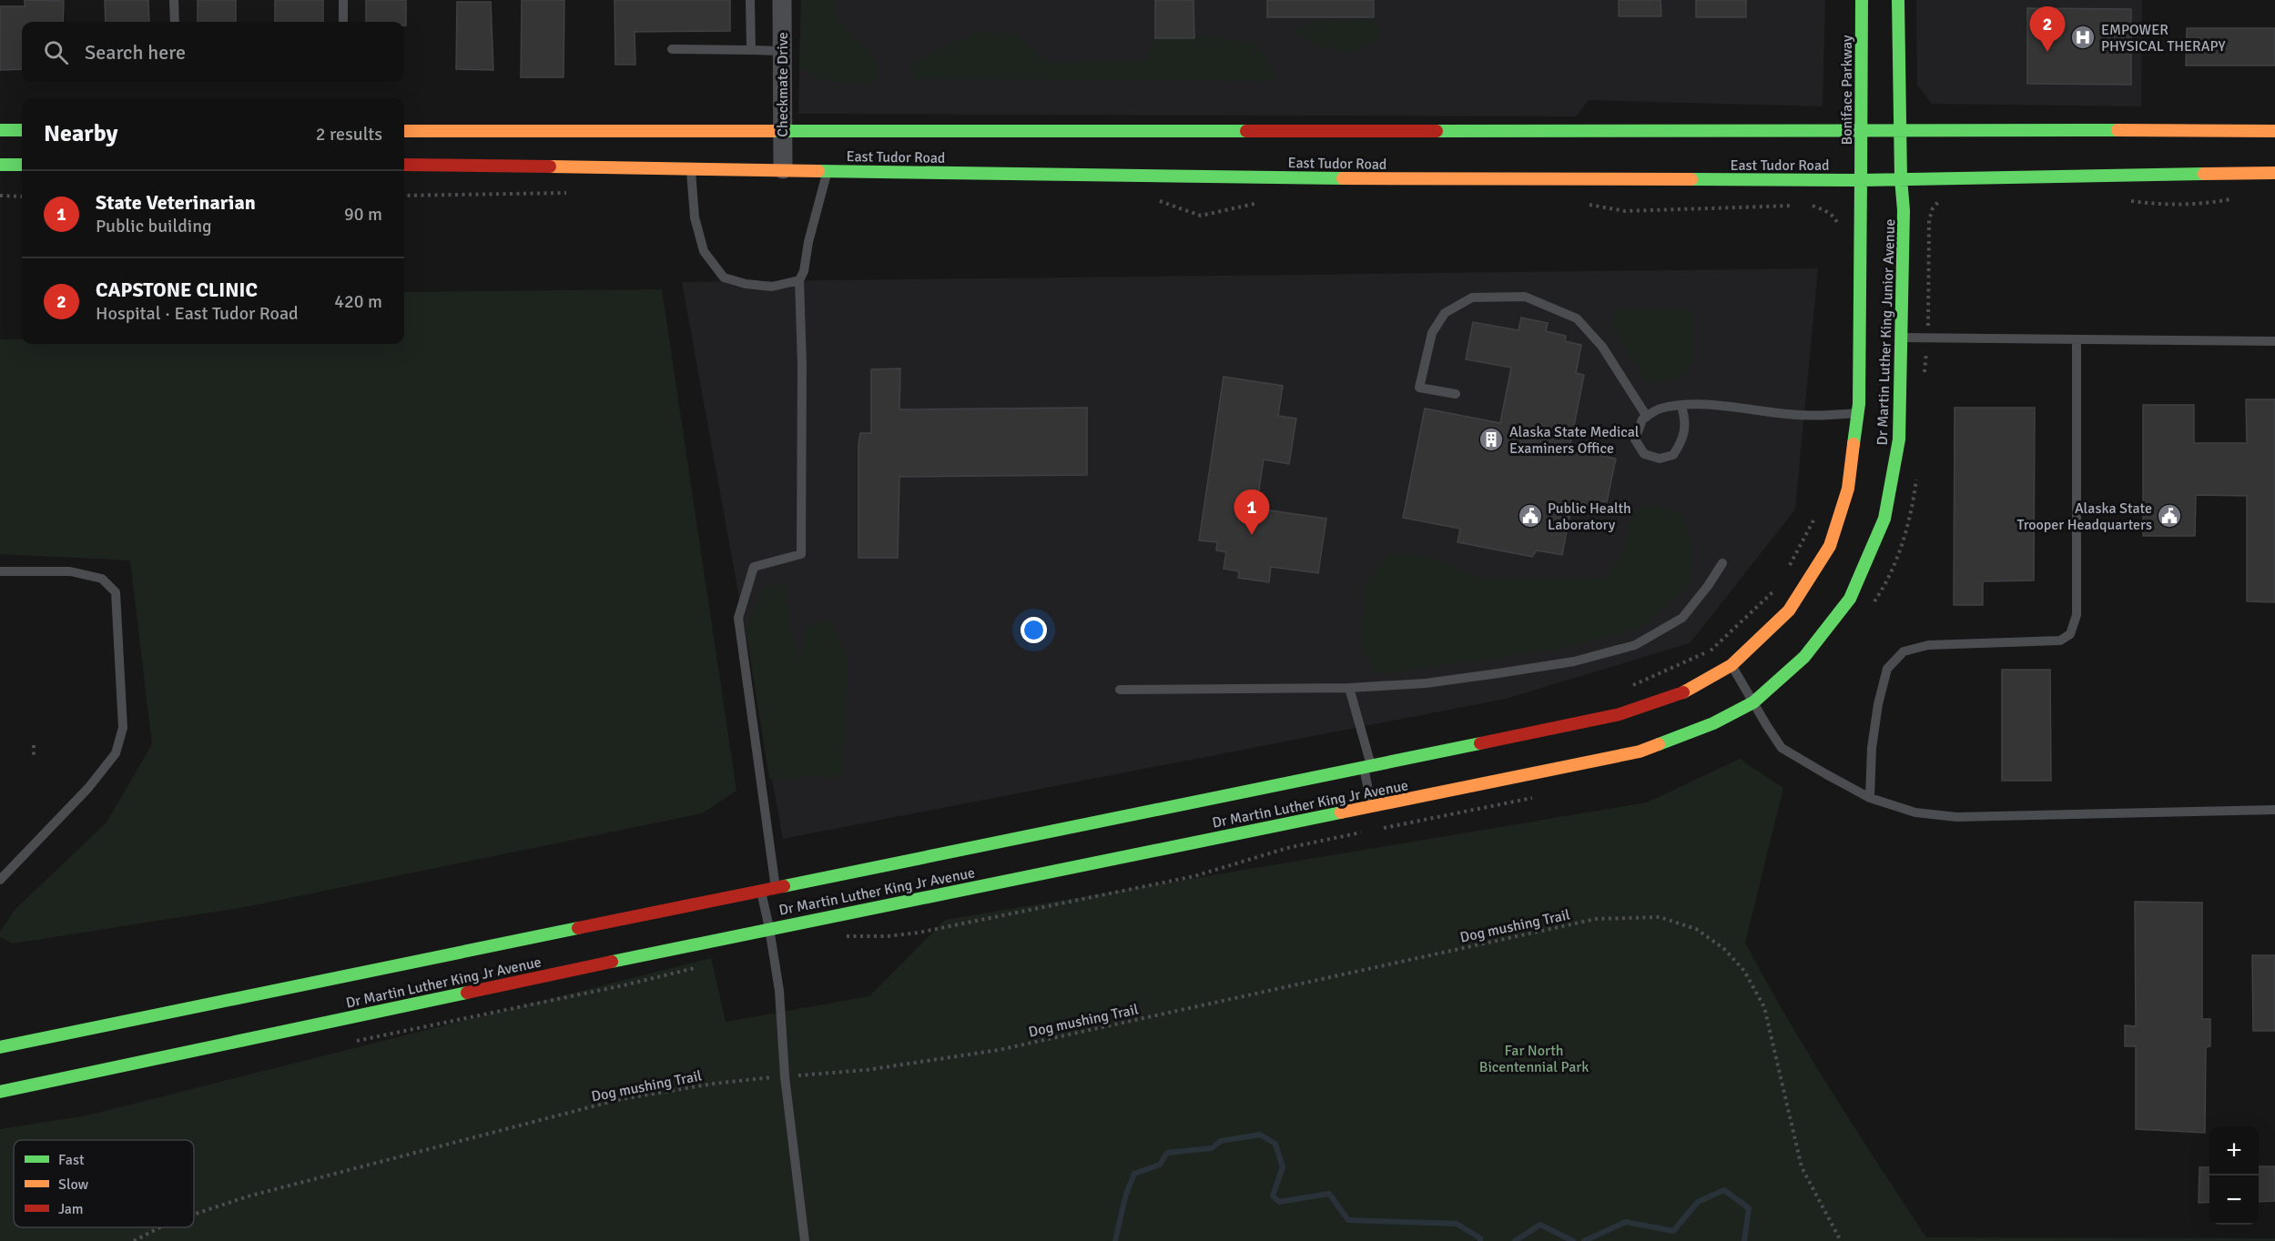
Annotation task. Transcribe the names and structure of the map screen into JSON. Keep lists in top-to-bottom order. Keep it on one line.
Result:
{"streets":{"street":["Checkmate Drive","Boniface Parkway","East Tudor Road","Dr Martin Luther King Junior Avenue","Dr Martin Luther King Jr Avenue"],"path":["Dog mushing Trail"]},"crossings":[["Checkmate Drive","East Tudor Road"],["Boniface Parkway","East Tudor Road"],["Boniface Parkway","Dr Martin Luther King Junior Avenue"],["East Tudor Road","Dr Martin Luther King Junior Avenue"],["Dr Martin Luther King Junior Avenue","Dr Martin Luther King Jr Avenue"]],"parks":["Far North Bicentennial Park"],"places":{"hospital":["EMPOWER PHYSICAL THERAPY"],"building":["Alaska State Medical Examiners Office"],"public building":["Public Health Laboratory","Alaska State Trooper Headquarters"]},"legend":["Fast","Slow","Jam"],"page":{"pins":["2","1"],"search":"Search here","heading":["Nearby","2 results"],"list":[{"mark":"1","name":"State Veterinarian","note":"Public building","value":"90 m"},{"mark":"2","name":"CAPSTONE CLINIC","note":"Hospital · East Tudor Road","value":"420 m"}],"map_buttons":["+","−"]}}
